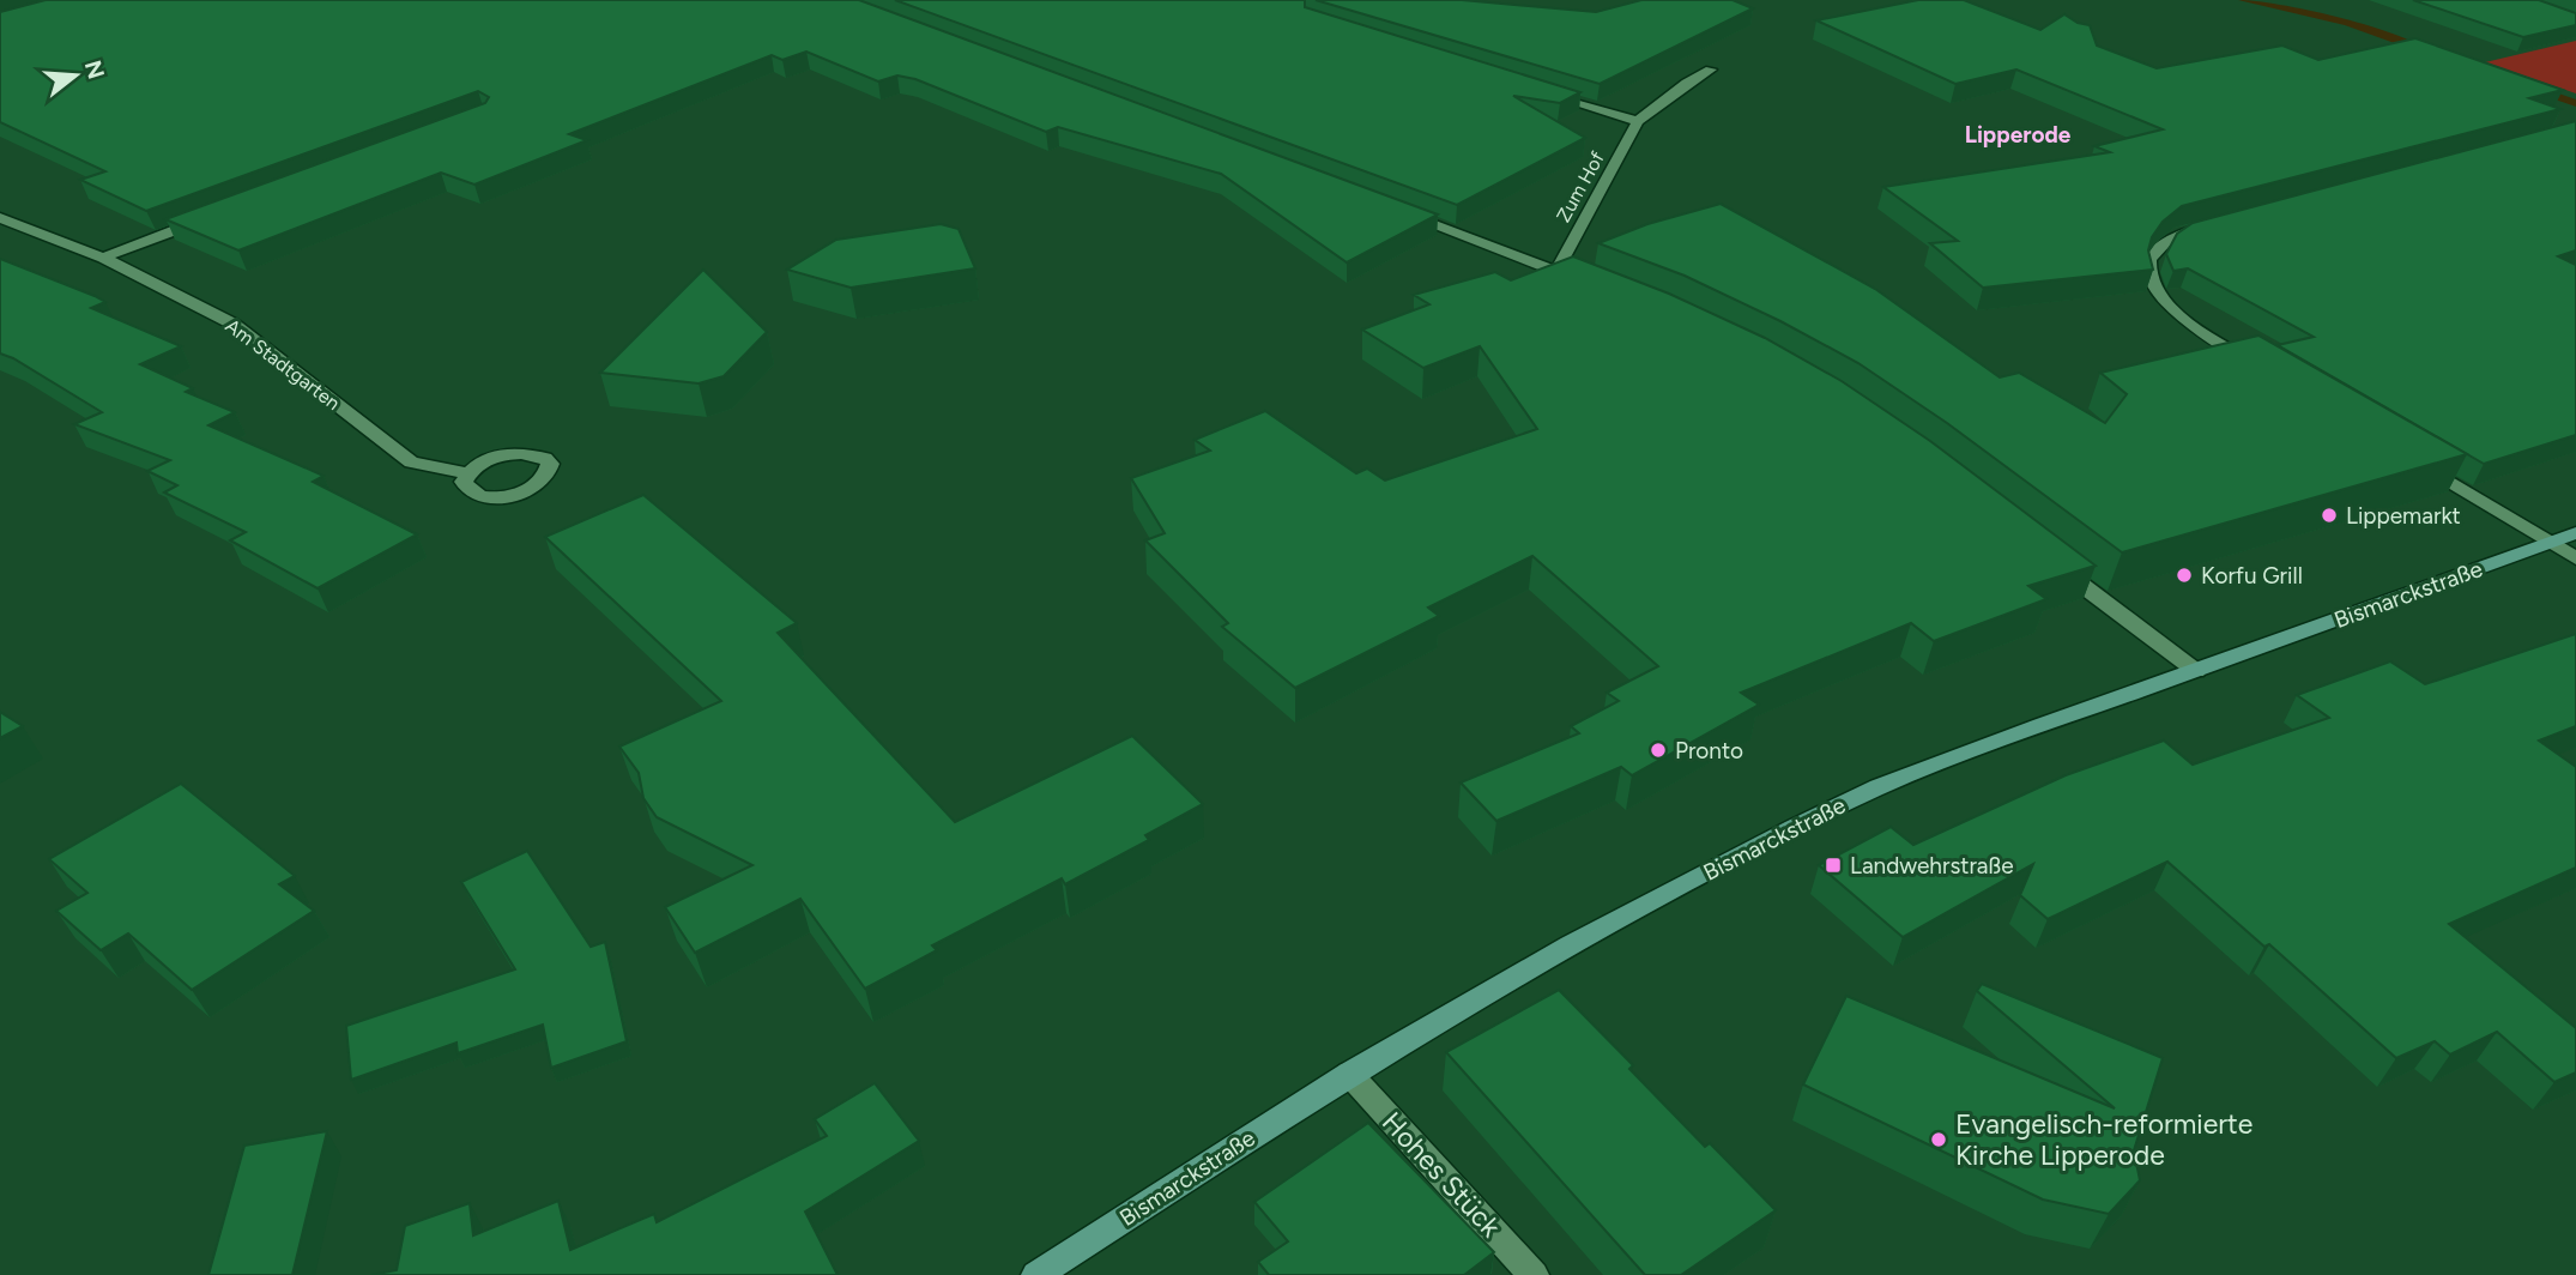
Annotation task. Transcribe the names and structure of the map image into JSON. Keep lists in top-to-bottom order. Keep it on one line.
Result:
{"streets":{"main road":["Bismarckstraße"],"street":["Zum Hof","Am Stadtgarten","Hohes Stück"]},"crossings":[["Bismarckstraße","Hohes Stück"]],"districts":["Lipperode"],"places":{"other":["Lippemarkt","Korfu Grill","Pronto","Evangelisch-reformierte Kirche Lipperode"],"transit":["Landwehrstraße"]},"north":"right"}
